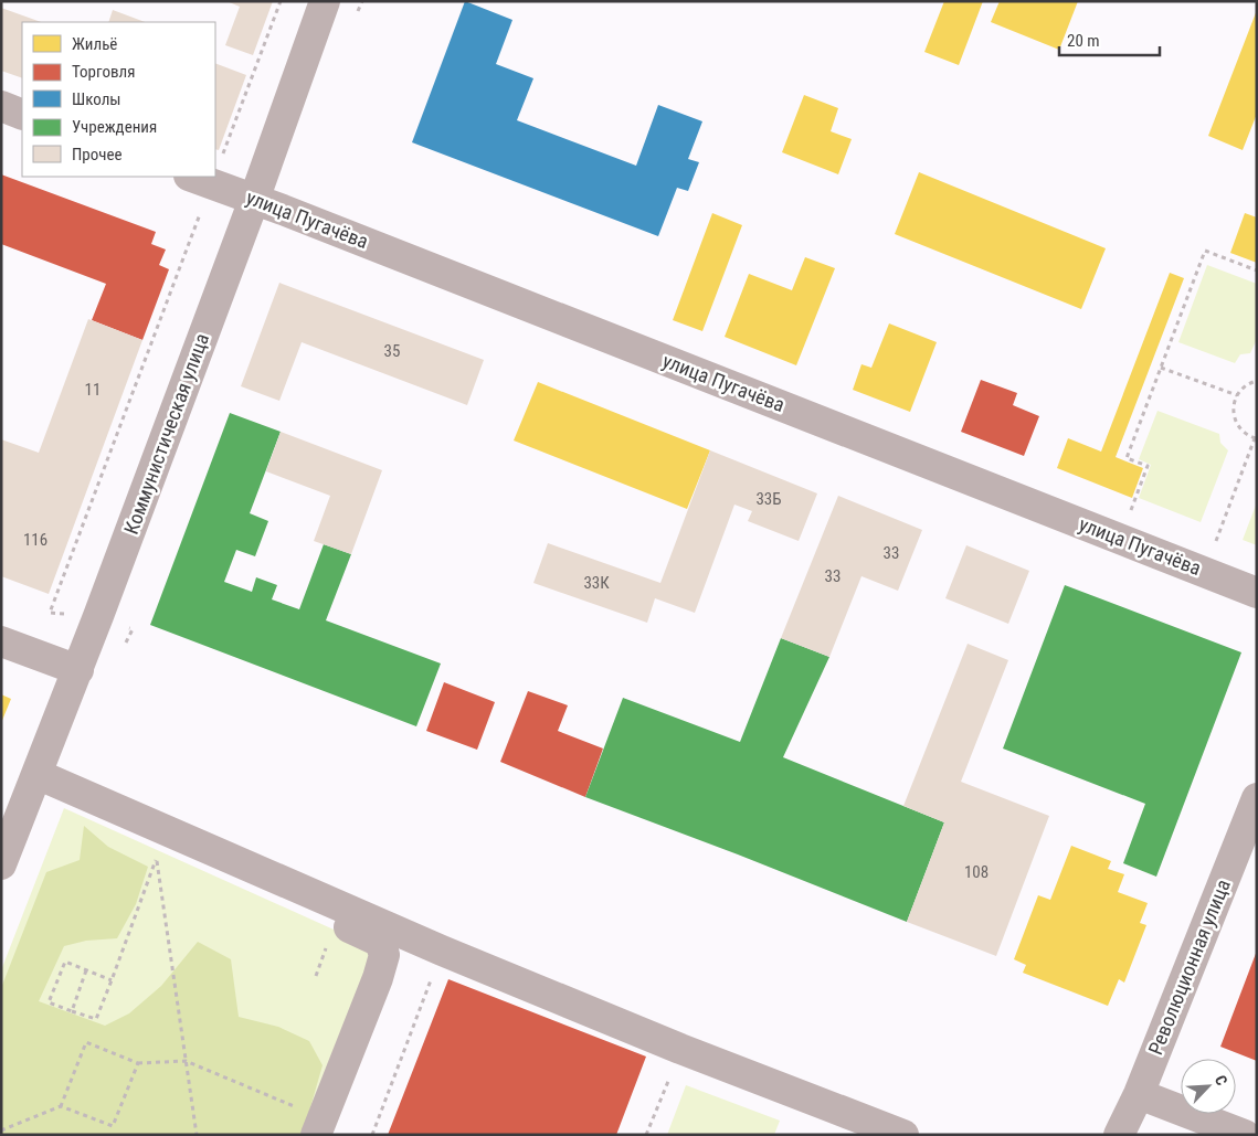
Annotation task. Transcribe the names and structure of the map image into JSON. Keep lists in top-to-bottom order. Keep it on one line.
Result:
{"streets":{"street":["улица Пугачёва","Коммунистическая улица","Революционная улица"]},"crossings":[["улица Пугачёва","Коммунистическая улица"]],"house_numbers":["35","11","33Б","116","33","33","33К","108"],"legend":["Жильё","Торговля","Школы","Учреждения","Прочее"],"scale_bar":"20 m","north":"top right"}
